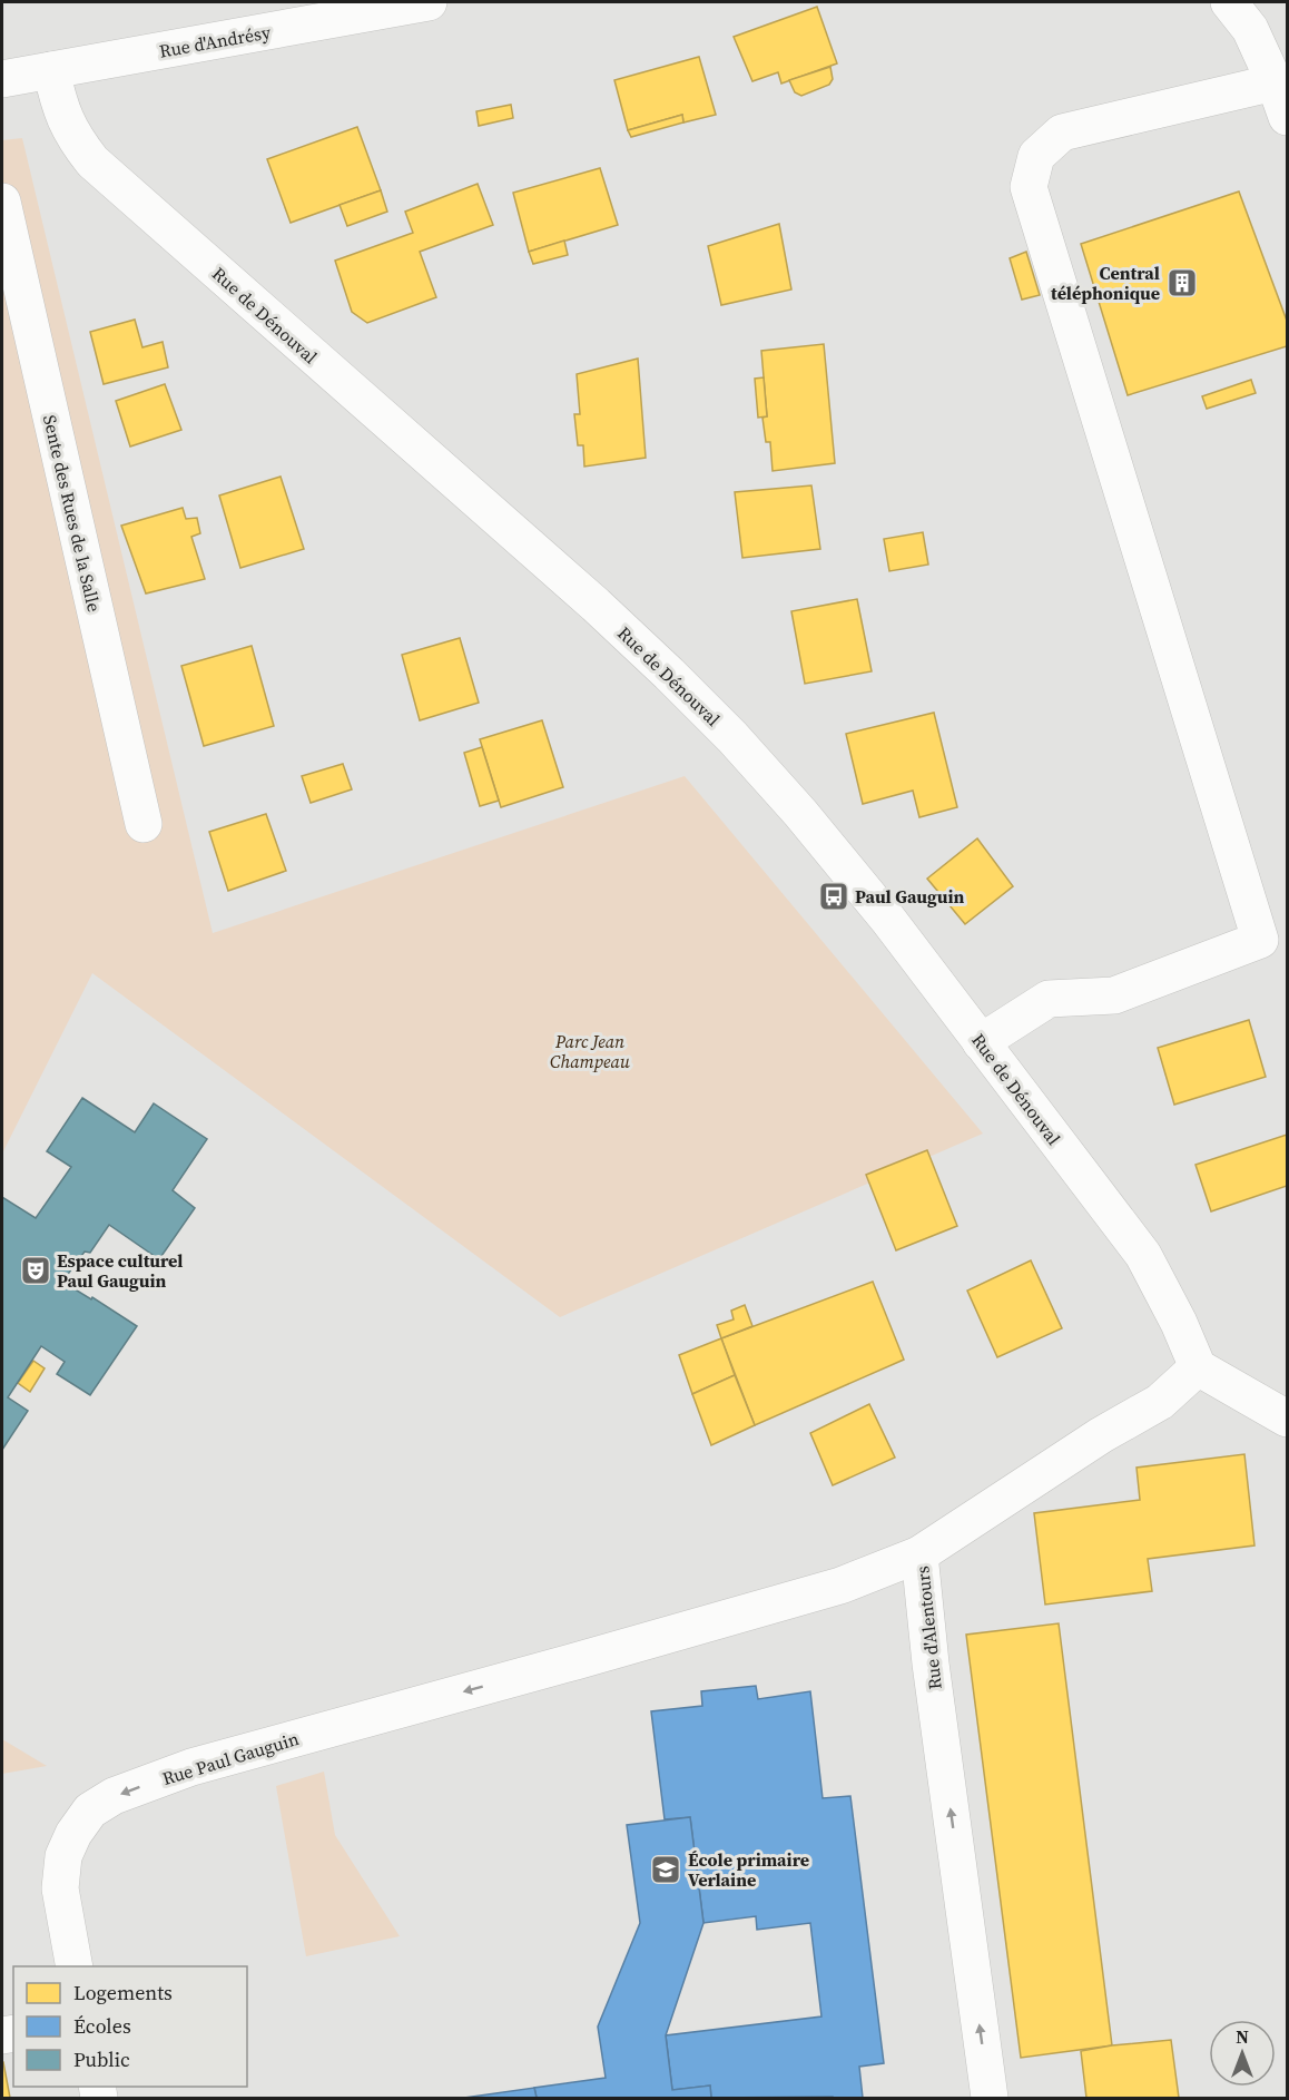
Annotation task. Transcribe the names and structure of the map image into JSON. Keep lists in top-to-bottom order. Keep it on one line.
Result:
{"streets":{"street":["Rue d'Andrésy","Rue de Dénouval","Sente des Rues de la Salle","Rue d'Alentours","Rue Paul Gauguin"]},"crossings":[["Rue d'Andrésy","Rue de Dénouval"],["Rue de Dénouval","Rue d'Alentours"],["Rue d'Alentours","Rue Paul Gauguin"]],"one_way":["Rue d'Alentours","Rue Paul Gauguin"],"parks":["Parc Jean Champeau"],"places":{"building":["Central téléphonique"],"bus stop":["Paul Gauguin"],"theatre":["Espace culturel Paul Gauguin"],"school or university":["École primaire Verlaine"]},"legend":["Logements","Écoles","Public"],"north":"top"}
